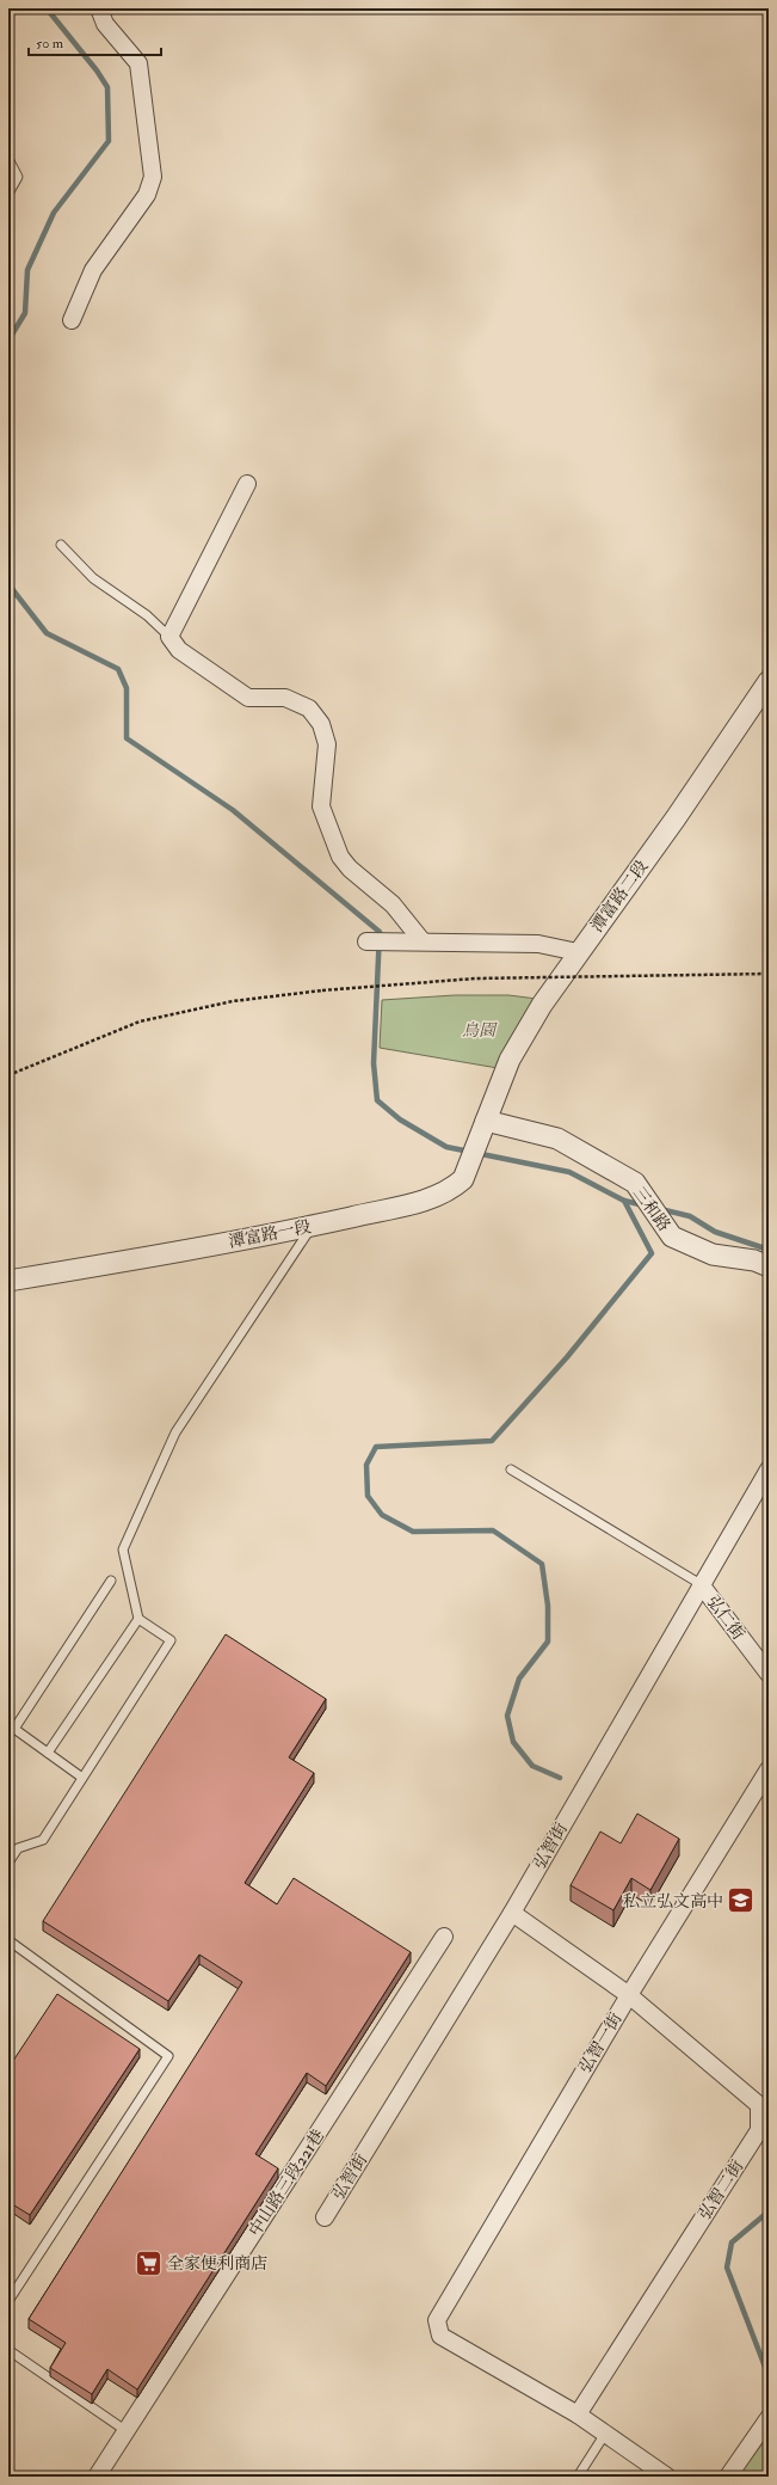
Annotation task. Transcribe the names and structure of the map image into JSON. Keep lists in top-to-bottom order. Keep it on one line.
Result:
{"streets":{"street":["潭富路二段","三和路","潭富路一段","弘仁街","弘智街","弘智一街","中山路三段221巷","弘智二街"]},"crossings":[["潭富路二段","三和路"],["潭富路二段","潭富路一段"],["三和路","潭富路一段"],["弘仁街","弘智街"],["弘智街","弘智二街"],["弘智一街","弘智二街"]],"parks":["鳥園"],"places":{"school or university":["私立弘文高中"],"supermarket":["全家便利商店"]},"scale_bar":"50 m"}
